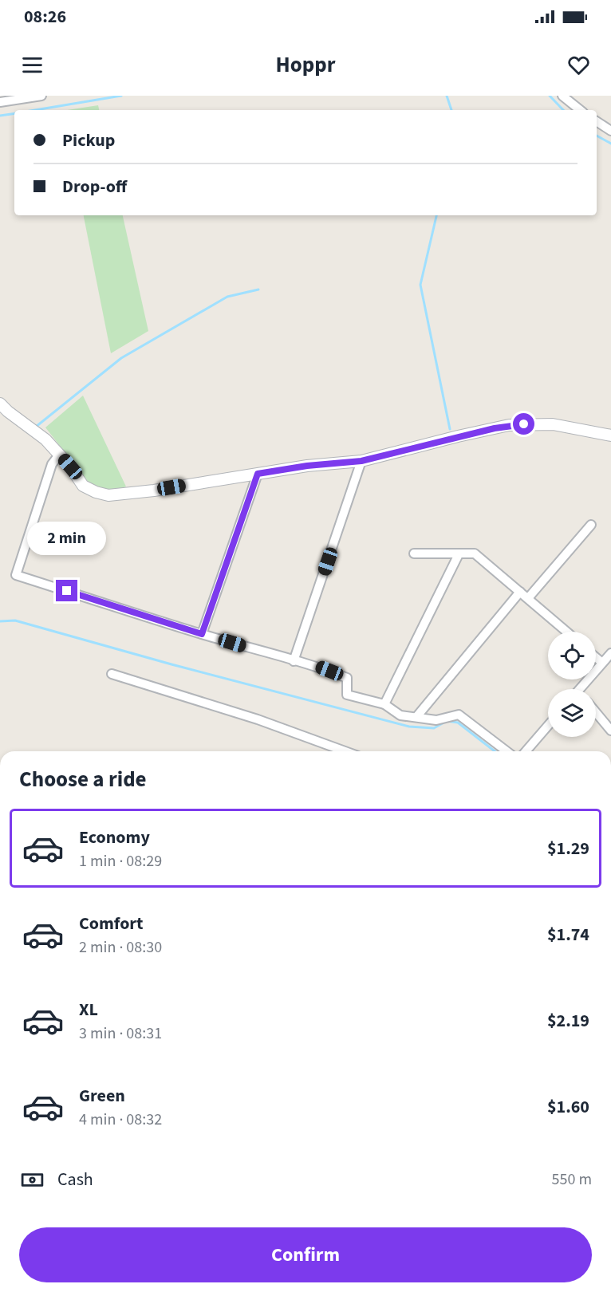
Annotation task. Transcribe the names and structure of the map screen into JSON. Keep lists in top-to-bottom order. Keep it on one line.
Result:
{"page":{"status":"08:26","header":"Hoppr","banner":["Pickup","Drop-off"],"bubble":"2 min","heading":"Choose a ride","list":[{"name":"Economy","note":"1 min · 08:29","value":"$1.29"},{"name":"Comfort","note":"2 min · 08:30","value":"$1.74"},{"name":"XL","note":"3 min · 08:31","value":"$2.19"},{"name":"Green","note":"4 min · 08:32","value":"$1.60"}],"pay":["Cash","550 m"],"buttons":"Confirm"}}
